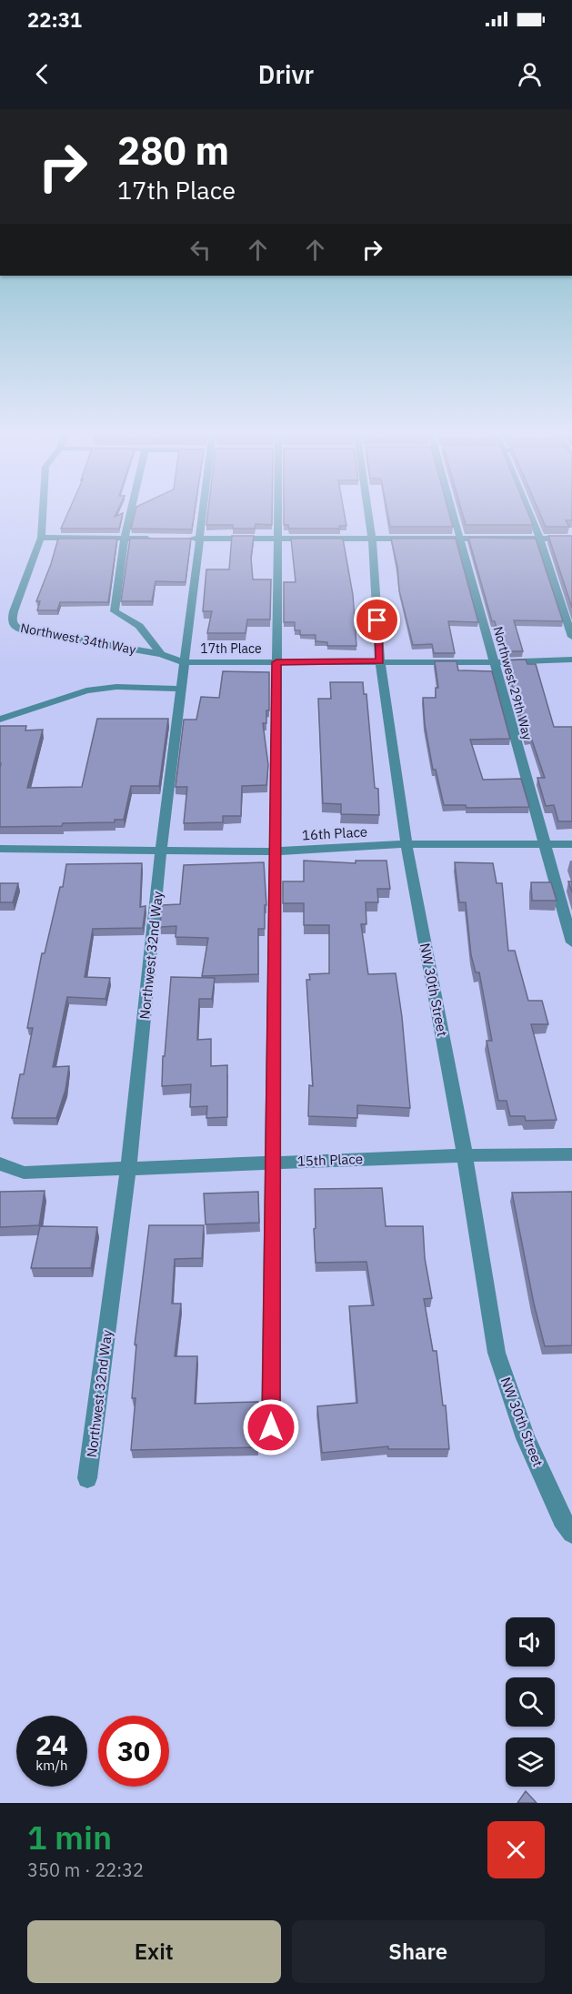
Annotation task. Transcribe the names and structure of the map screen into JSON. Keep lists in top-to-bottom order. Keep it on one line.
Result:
{"streets":{"street":["Northwest 34th Way","17th Place","Northwest 29th Way","16th Place","Northwest 32nd Way","NW 30th Street","15th Place"]},"crossings":[["Northwest 34th Way","17th Place"],["Northwest 34th Way","Northwest 32nd Way"],["17th Place","Northwest 29th Way"],["17th Place","Northwest 32nd Way"],["17th Place","NW 30th Street"],["Northwest 29th Way","16th Place"],["16th Place","Northwest 32nd Way"],["16th Place","NW 30th Street"],["Northwest 32nd Way","15th Place"],["NW 30th Street","15th Place"]],"page":{"status":"22:31","header":"Drivr","turn":["280 m","17th Place"],"speed":"24 km/h","limit":"30","heading":["1 min","350 m · 22:32"],"buttons":["Exit","Share"]}}
